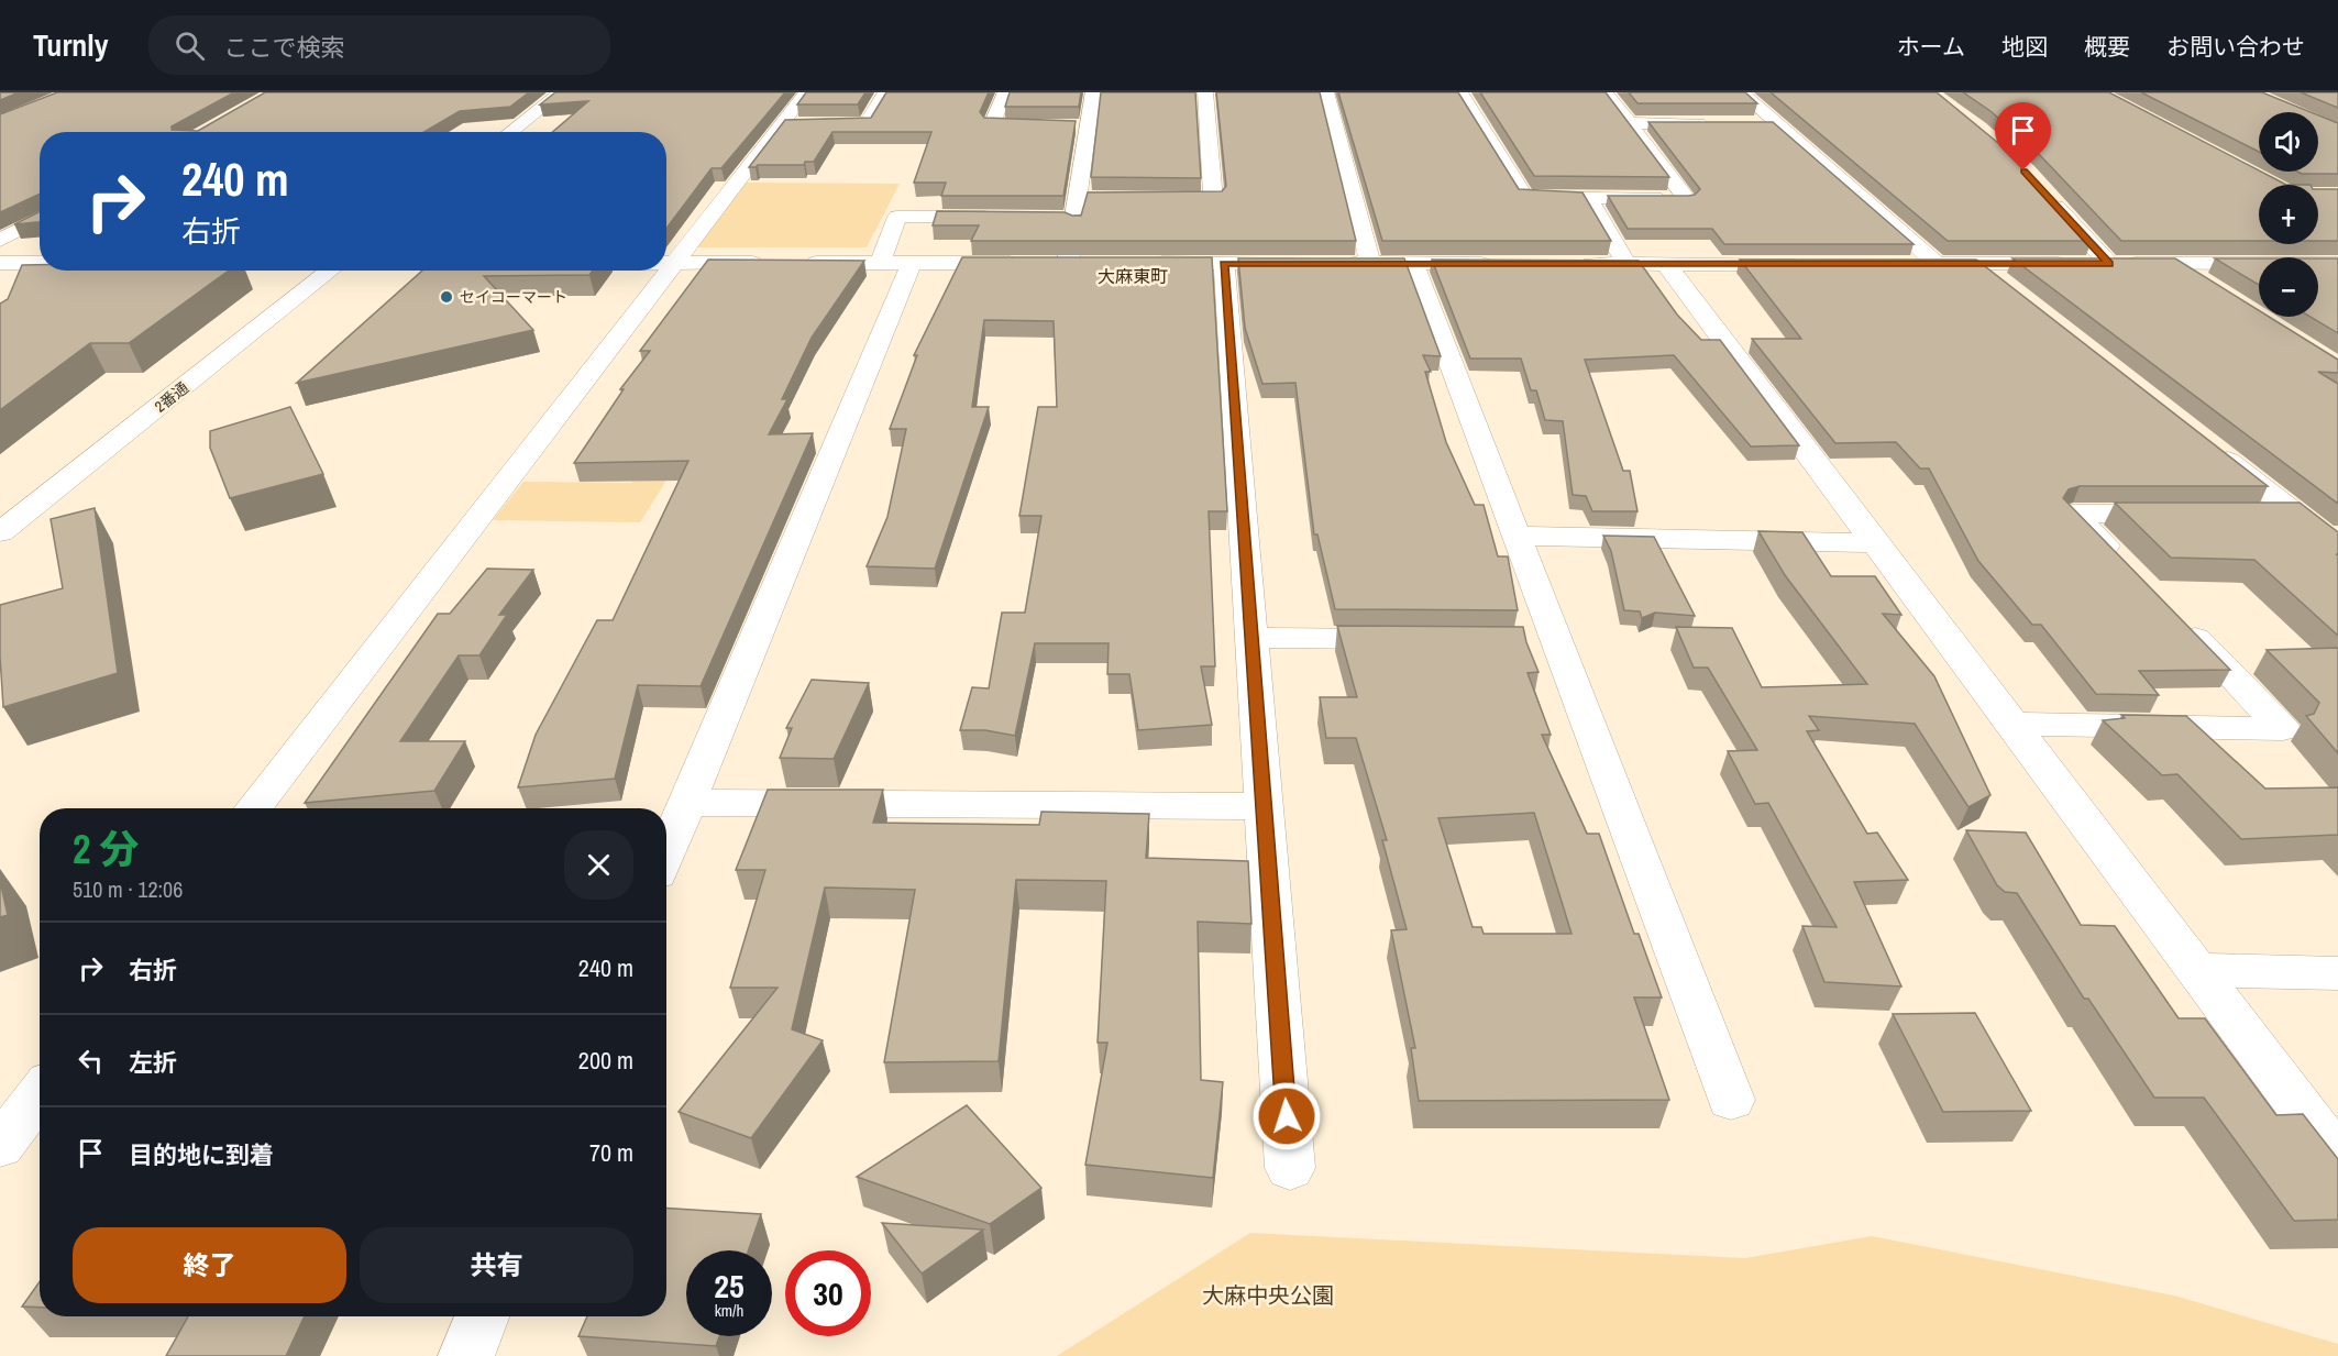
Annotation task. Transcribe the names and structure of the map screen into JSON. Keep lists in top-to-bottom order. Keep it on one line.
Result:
{"streets":{"street":["2番通"]},"districts":["大麻東町"],"parks":["大麻中央公園"],"places":["セイコーマート"],"page":{"header":"Turnly","search":"ここで検索","nav":["ホーム","地図","概要","お問い合わせ"],"map_buttons":["+","−"],"turn":["240 m","右折"],"heading":["2 分","510 m · 12:06"],"list":[{"name":"右折","value":"240 m"},{"name":"左折","value":"200 m"},{"name":"目的地に到着","value":"70 m"}],"buttons":["終了","共有"],"speed":"25 km/h","limit":"30"}}
